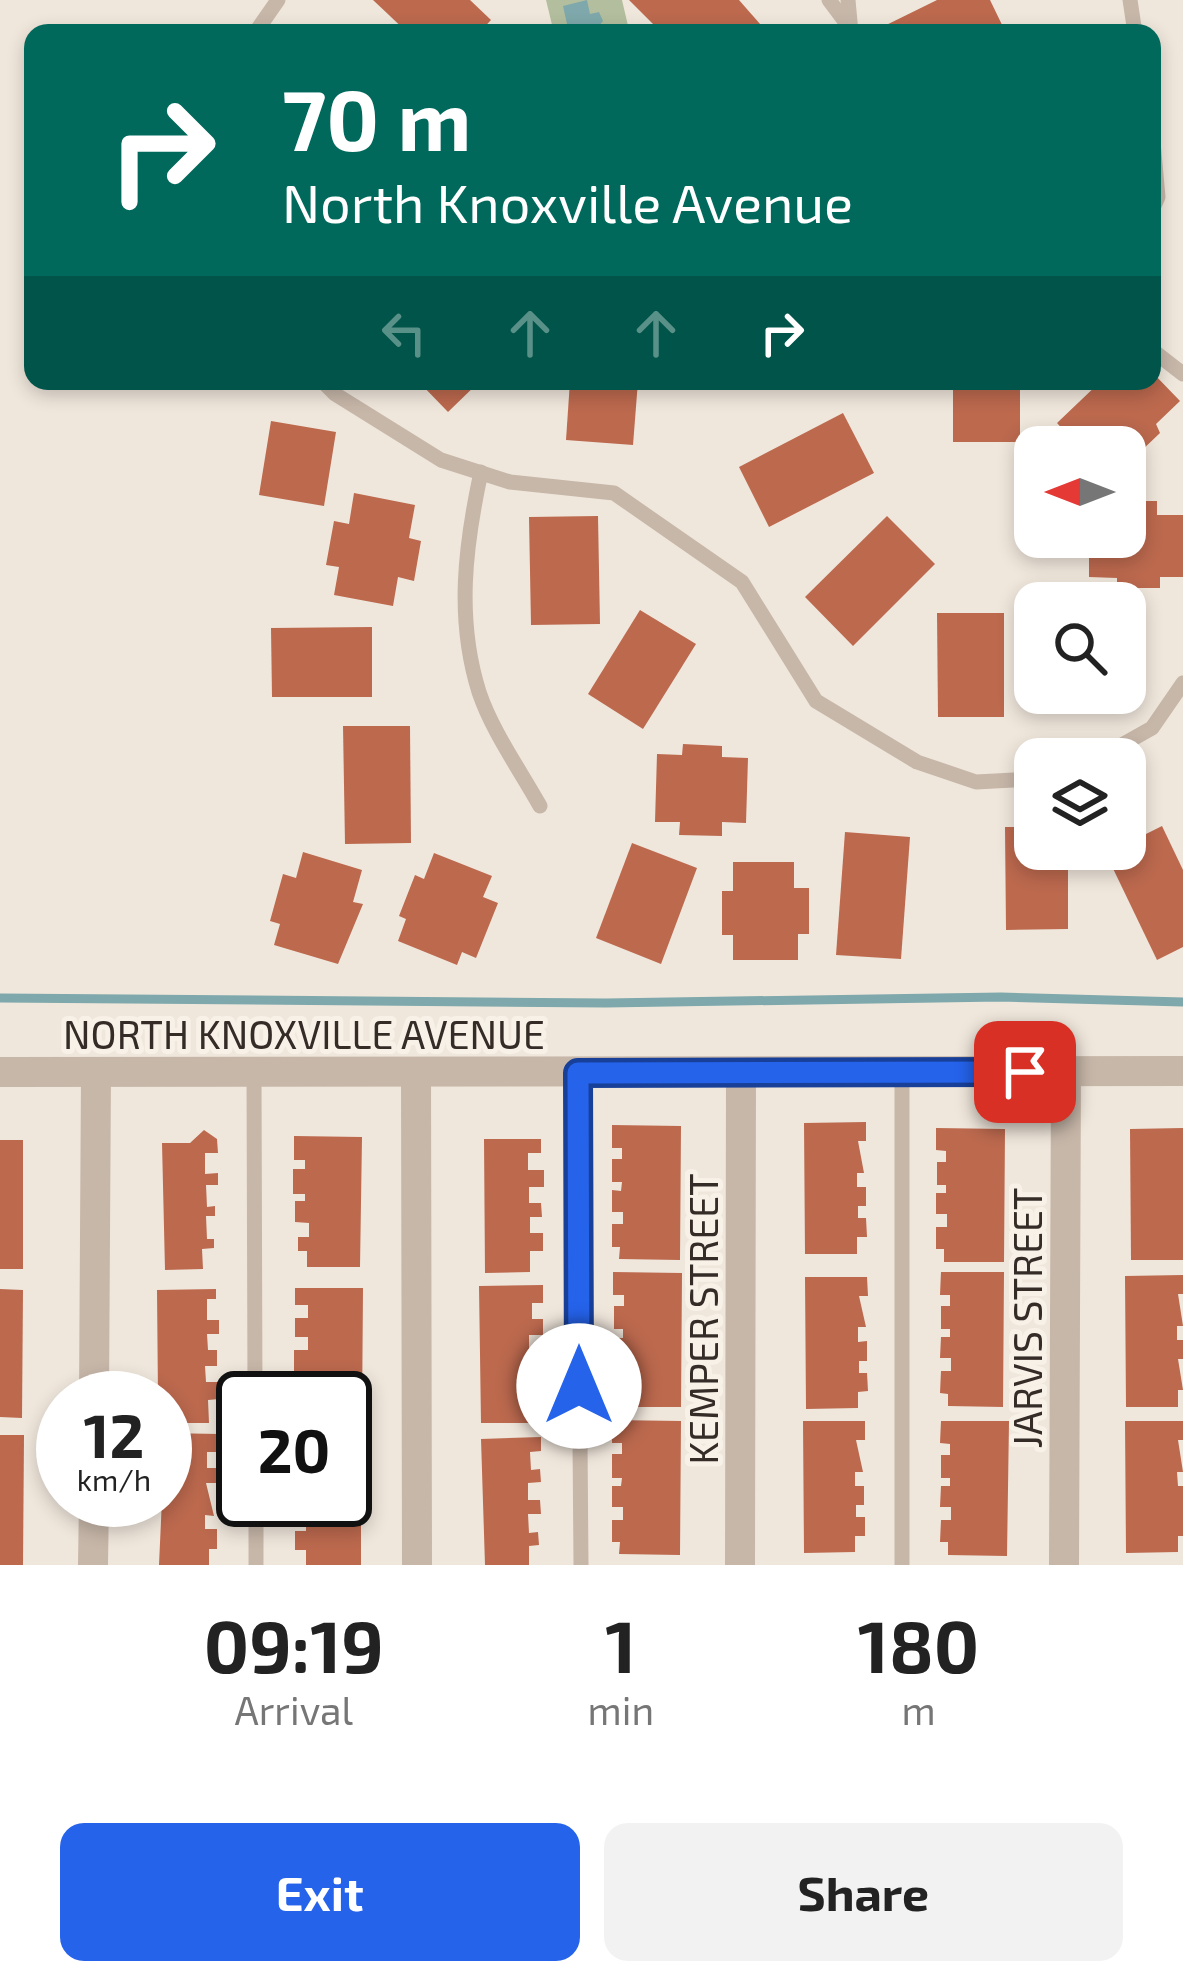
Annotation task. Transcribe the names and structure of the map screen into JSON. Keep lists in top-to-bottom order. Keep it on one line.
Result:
{"streets":{"street":["NORTH KNOXVILLE AVENUE","JARVIS STREET","KEMPER STREET"]},"crossings":[["NORTH KNOXVILLE AVENUE","JARVIS STREET"],["NORTH KNOXVILLE AVENUE","KEMPER STREET"]],"north":"left","page":{"turn":["70 m","North Knoxville Avenue"],"speed":"12 km/h","limit":"20","eta":["09:19","Arrival","1","min","180","m"],"buttons":["Exit","Share"]}}
